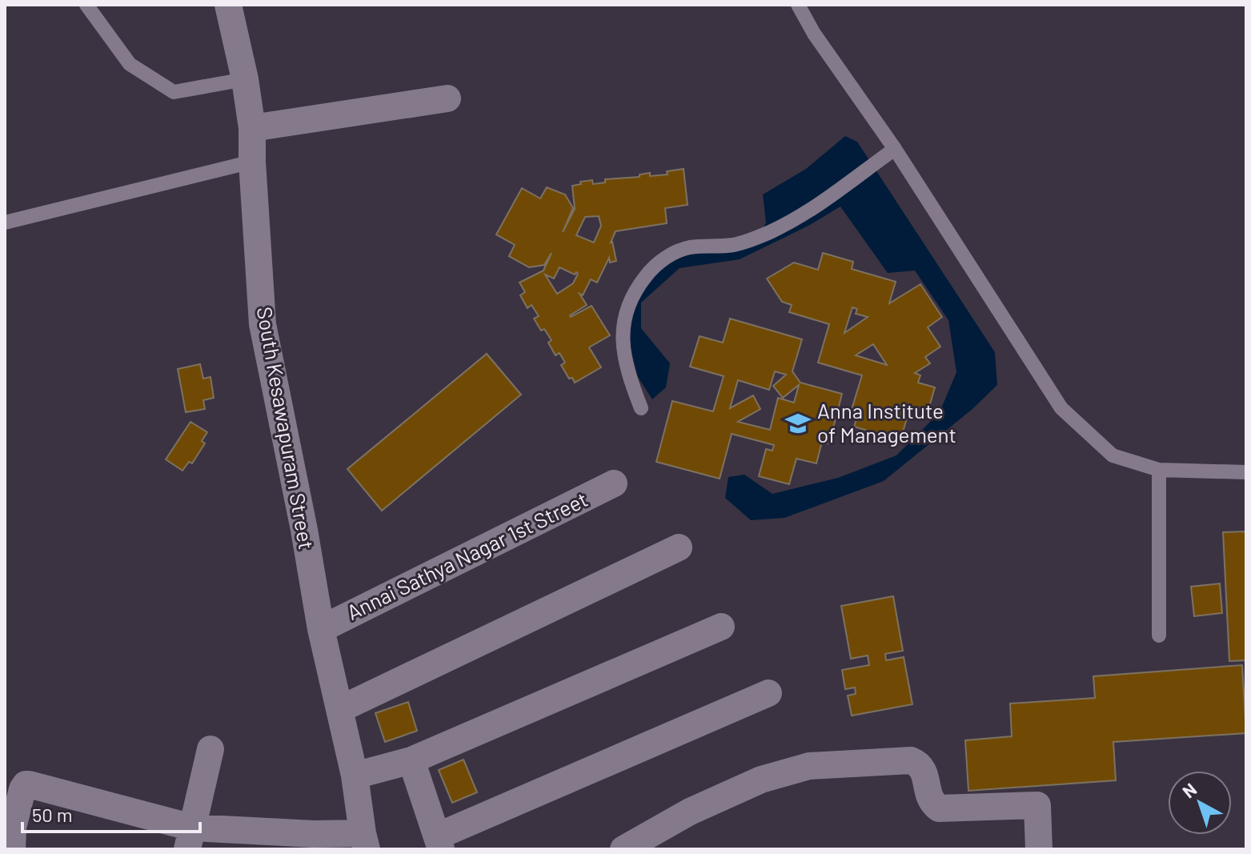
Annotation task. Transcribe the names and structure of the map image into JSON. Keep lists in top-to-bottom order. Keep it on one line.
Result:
{"streets":{"street":["South Kesawapuram Street","Annai Sathya Nagar 1st Street"]},"crossings":[["South Kesawapuram Street","Annai Sathya Nagar 1st Street"]],"places":{"school or university":["Anna Institute of Management"]},"scale_bar":"50 m","north":"top left"}
